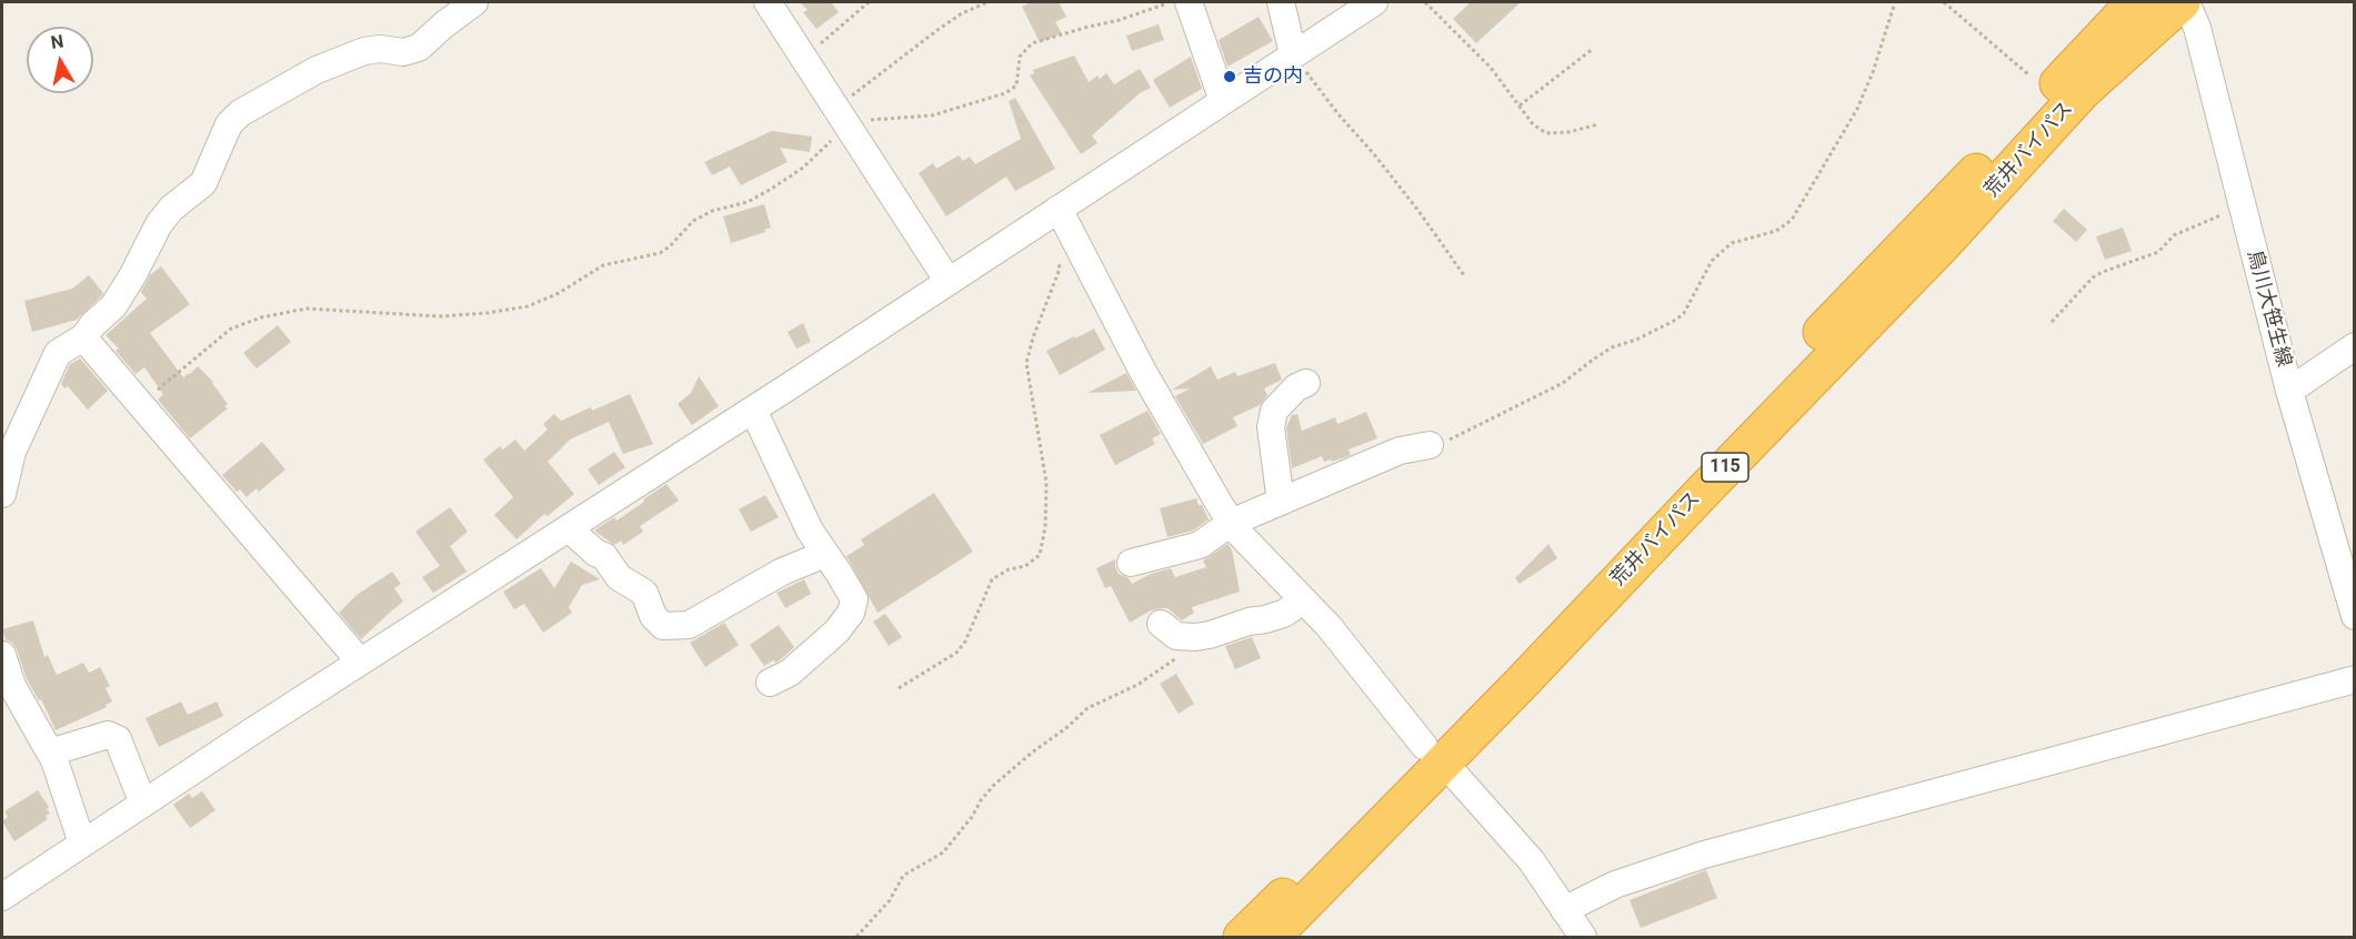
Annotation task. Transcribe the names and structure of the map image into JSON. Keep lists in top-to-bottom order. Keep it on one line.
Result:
{"streets":{"highway":["荒井バイパス","115"],"street":["鳥川大笹生線"]},"crossings":[["荒井バイパス","鳥川大笹生線"]],"places":["吉の内"],"north":"top"}
